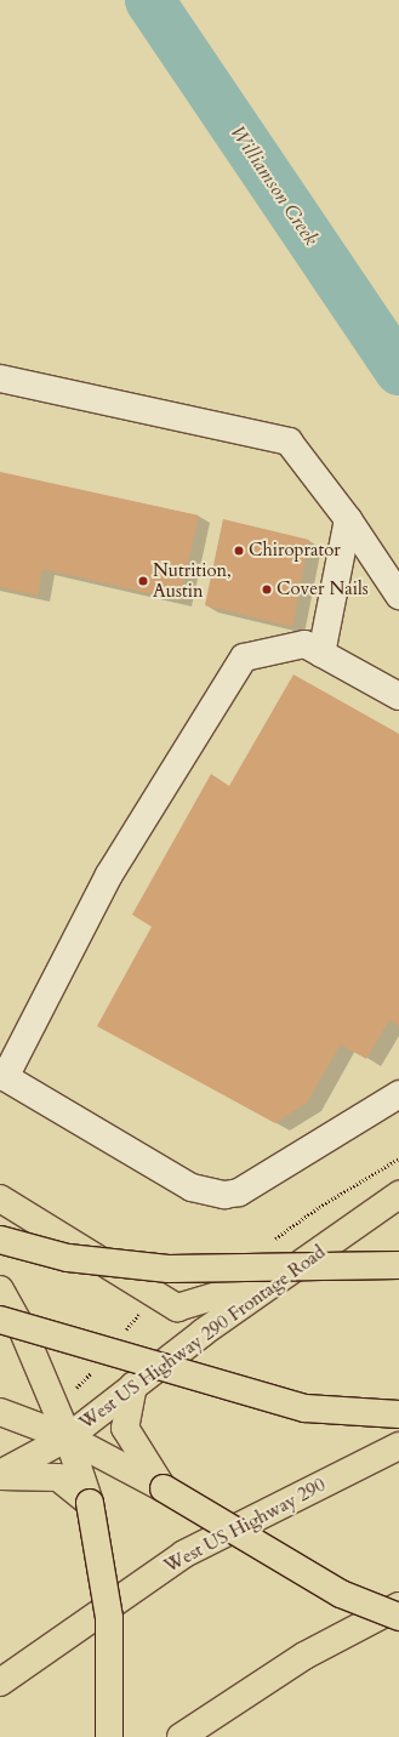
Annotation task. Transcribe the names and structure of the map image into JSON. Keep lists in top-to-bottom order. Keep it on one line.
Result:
{"streets":{"main road":["West US Highway 290 Frontage Road","West US Highway 290"]},"water":["Williamson Creek"],"places":["Chiroprator","Nutrition, Austin","Cover Nails"]}
